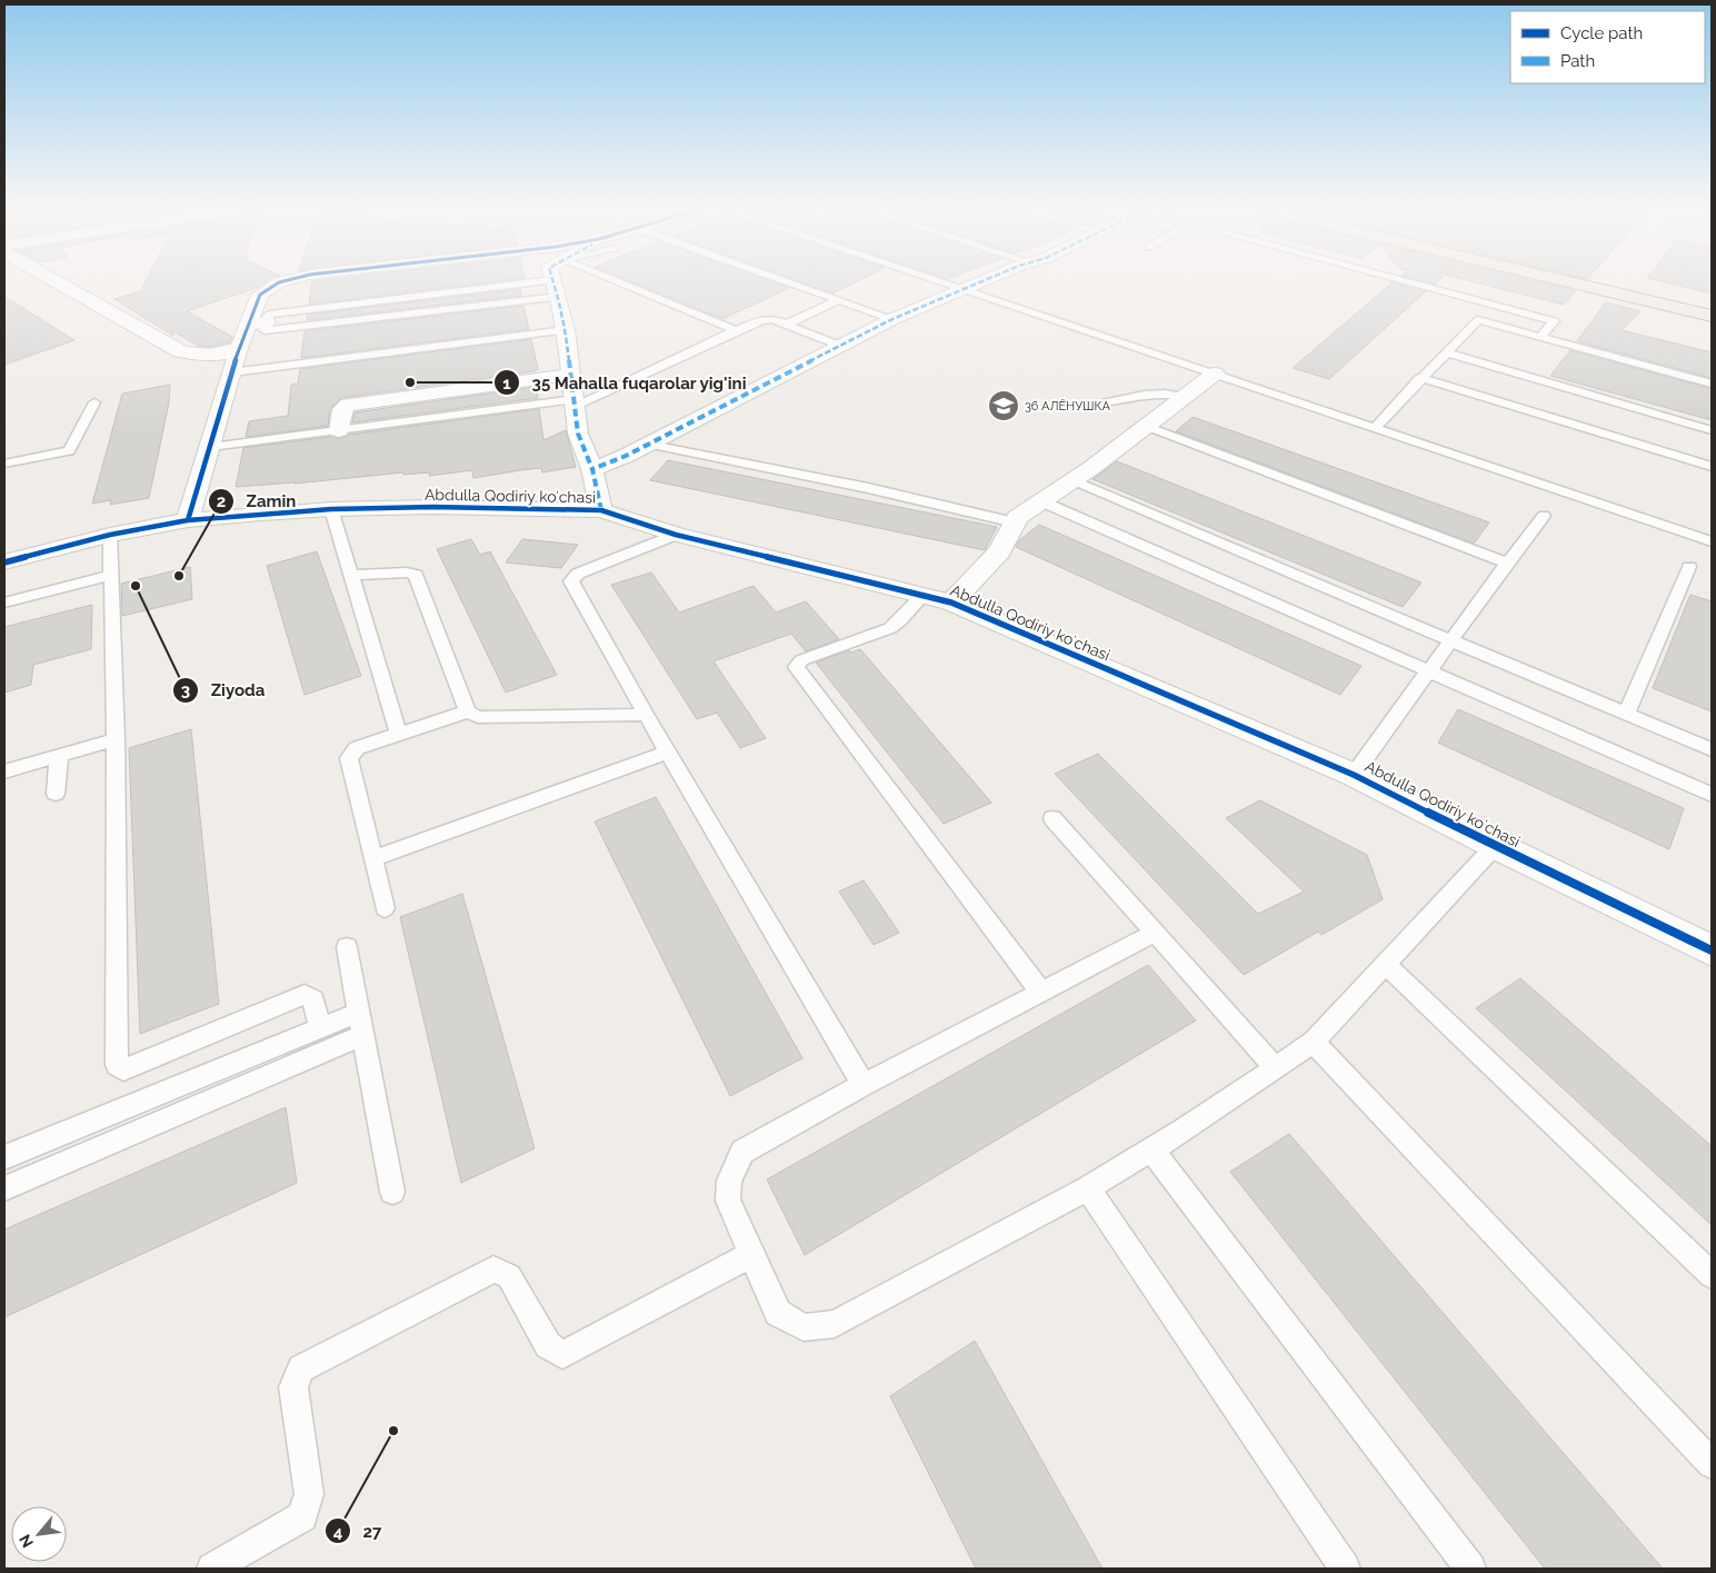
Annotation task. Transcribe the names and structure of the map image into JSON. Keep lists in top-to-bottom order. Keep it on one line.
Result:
{"streets":{"street":["Abdulla Qodiriy koʻchasi"]},"places":{"other":["35 Mahalla fuqarolar yig'ini","Zamin","Ziyoda","27"],"school or university":["36 АЛЁНУШКА"]},"legend":["Cycle path","Path"],"north":"bottom left"}
